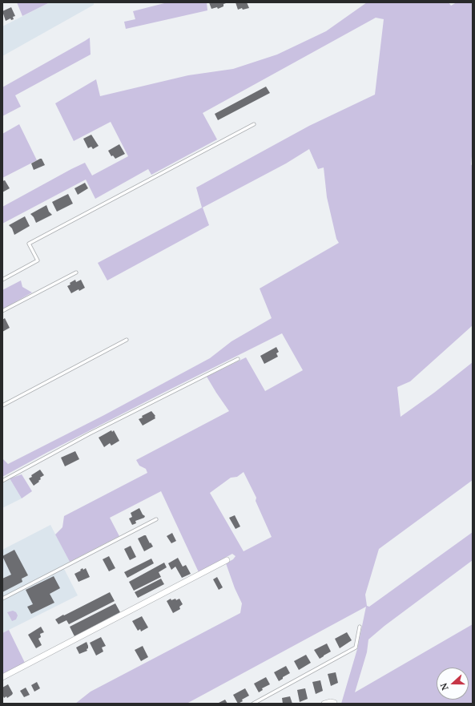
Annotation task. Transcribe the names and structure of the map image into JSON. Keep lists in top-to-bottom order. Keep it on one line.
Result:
{"north":"left"}
